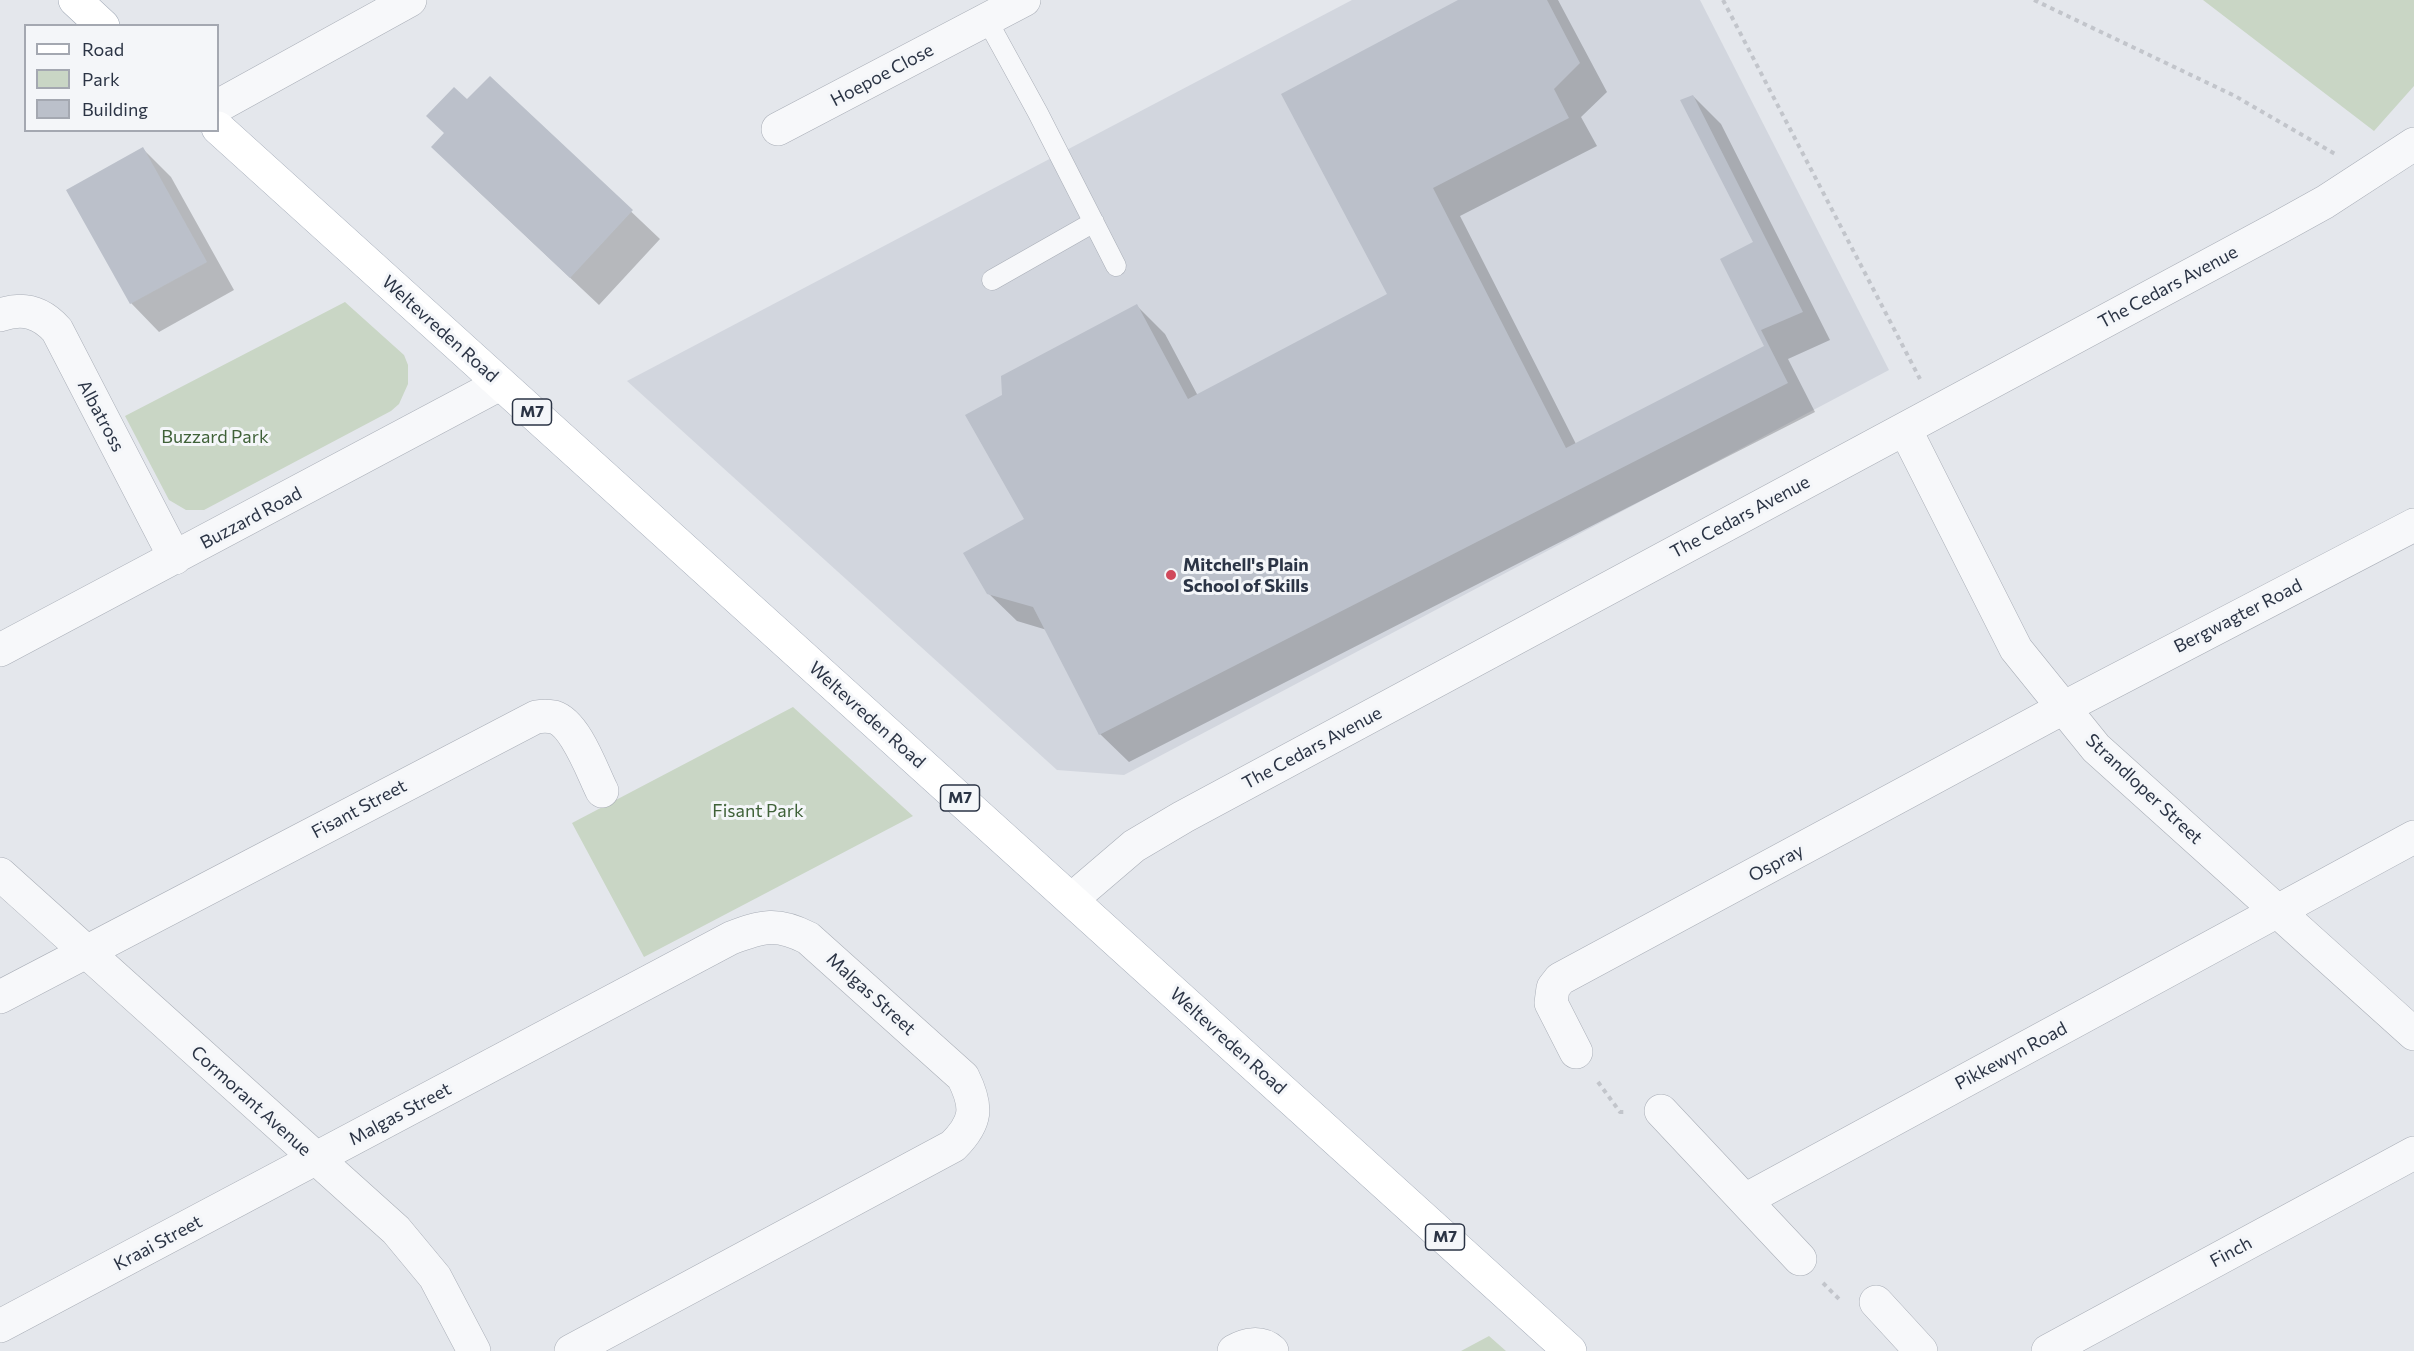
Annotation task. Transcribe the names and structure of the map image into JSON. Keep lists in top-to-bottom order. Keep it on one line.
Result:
{"streets":{"main road":["Weltevreden Road","M7"],"street":["Hoepoe Close","The Cedars Avenue","Albatross","Buzzard Road","Bergwagter Road","Strandloper Street","Fisant Street","Ospray","Malgas Street","Pikkewyn Road","Cormorant Avenue","Kraai Street","Finch"]},"crossings":[["The Cedars Avenue","Weltevreden Road"],["The Cedars Avenue","Strandloper Street"],["Weltevreden Road","Buzzard Road"],["Albatross","Buzzard Road"],["Bergwagter Road","Strandloper Street"],["Bergwagter Road","Ospray"],["Strandloper Street","Ospray"],["Strandloper Street","Pikkewyn Road"],["Fisant Street","Cormorant Avenue"],["Malgas Street","Cormorant Avenue"],["Malgas Street","Kraai Street"],["Cormorant Avenue","Kraai Street"]],"parks":["Buzzard Park","Fisant Park"],"places":["Mitchell's Plain School of Skills"],"legend":["Road","Park","Building"]}
